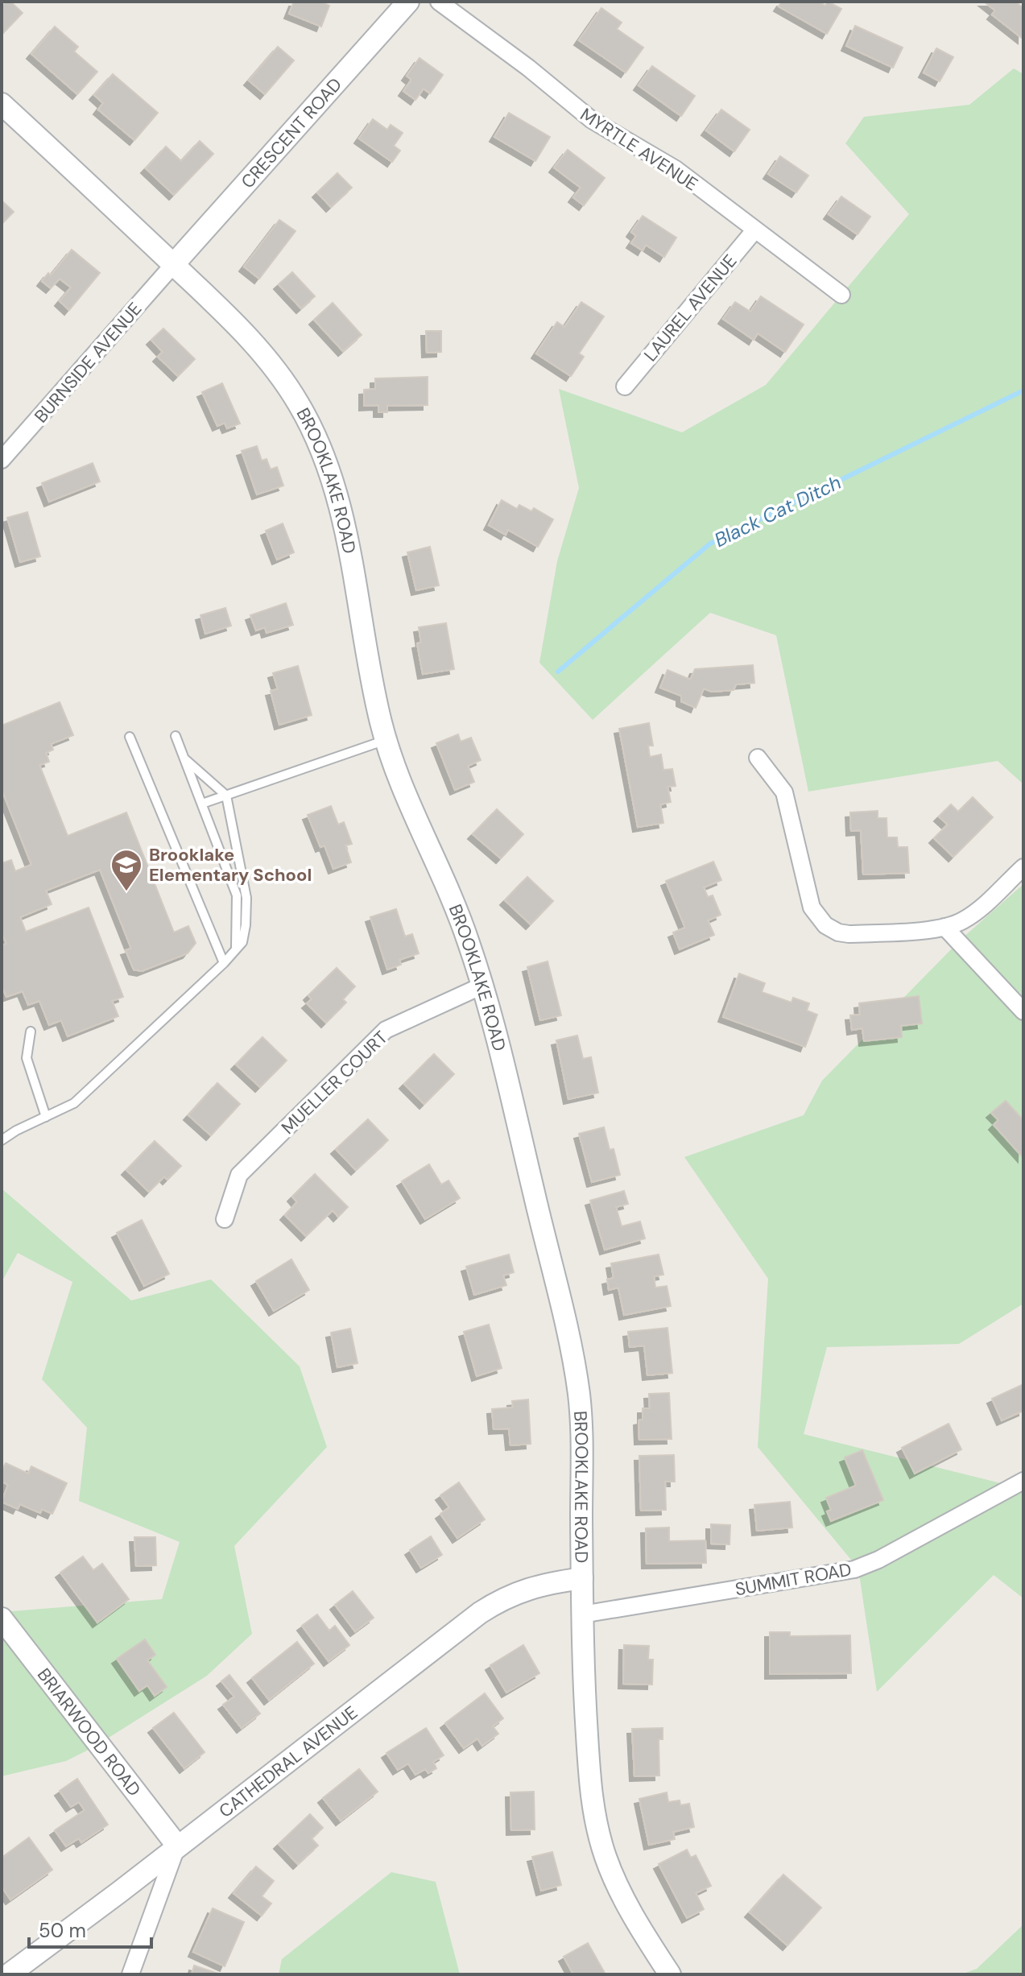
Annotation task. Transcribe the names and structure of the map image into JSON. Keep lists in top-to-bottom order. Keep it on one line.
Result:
{"streets":{"street":["CRESCENT ROAD","MYRTLE AVENUE","LAUREL AVENUE","BURNSIDE AVENUE","BROOKLAKE ROAD","MUELLER COURT","SUMMIT ROAD","BRIARWOOD ROAD","CATHEDRAL AVENUE"]},"crossings":[["CRESCENT ROAD","BURNSIDE AVENUE"],["CRESCENT ROAD","BROOKLAKE ROAD"],["MYRTLE AVENUE","LAUREL AVENUE"],["BURNSIDE AVENUE","BROOKLAKE ROAD"],["BROOKLAKE ROAD","MUELLER COURT"],["BROOKLAKE ROAD","SUMMIT ROAD"],["BROOKLAKE ROAD","CATHEDRAL AVENUE"],["BRIARWOOD ROAD","CATHEDRAL AVENUE"]],"water":["Black Cat Ditch"],"places":{"school or university":["Brooklake Elementary School"]},"scale_bar":"50 m"}
